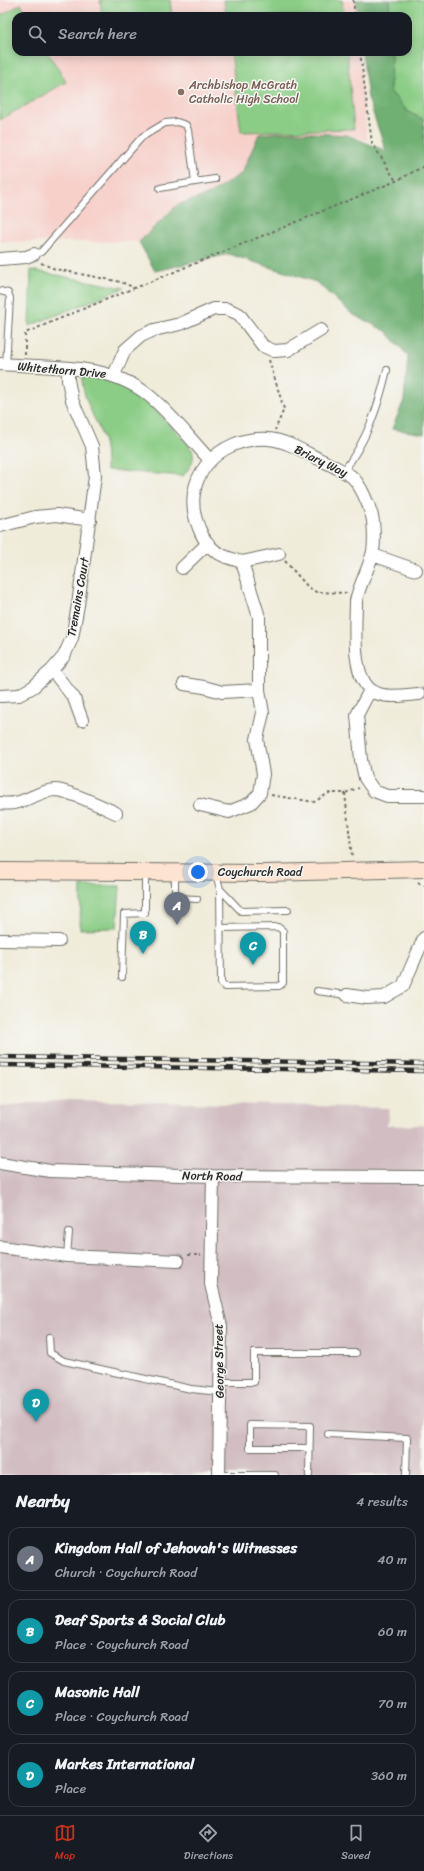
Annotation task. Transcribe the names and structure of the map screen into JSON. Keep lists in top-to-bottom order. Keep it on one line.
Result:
{"streets":{"main road":["Coychurch Road"],"street":["Whitethorn Drive","Briary Way","Tremains Court","North Road","George Street"]},"crossings":[["Whitethorn Drive","Briary Way"],["Whitethorn Drive","Tremains Court"],["North Road","George Street"]],"places":["Archbishop McGrath Catholic High School"],"page":{"search":"Search here","pins":["A","B","C","D"],"heading":["Nearby","4 results"],"list":[{"mark":"A","name":"Kingdom Hall of Jehovah's Witnesses","note":"Church · Coychurch Road","value":"40 m"},{"mark":"B","name":"Deaf Sports & Social Club","note":"Place · Coychurch Road","value":"60 m"},{"mark":"C","name":"Masonic Hall","note":"Place · Coychurch Road","value":"70 m"},{"mark":"D","name":"Markes International","note":"Place","value":"360 m"}],"nav":["Map","Directions","Saved"]}}
